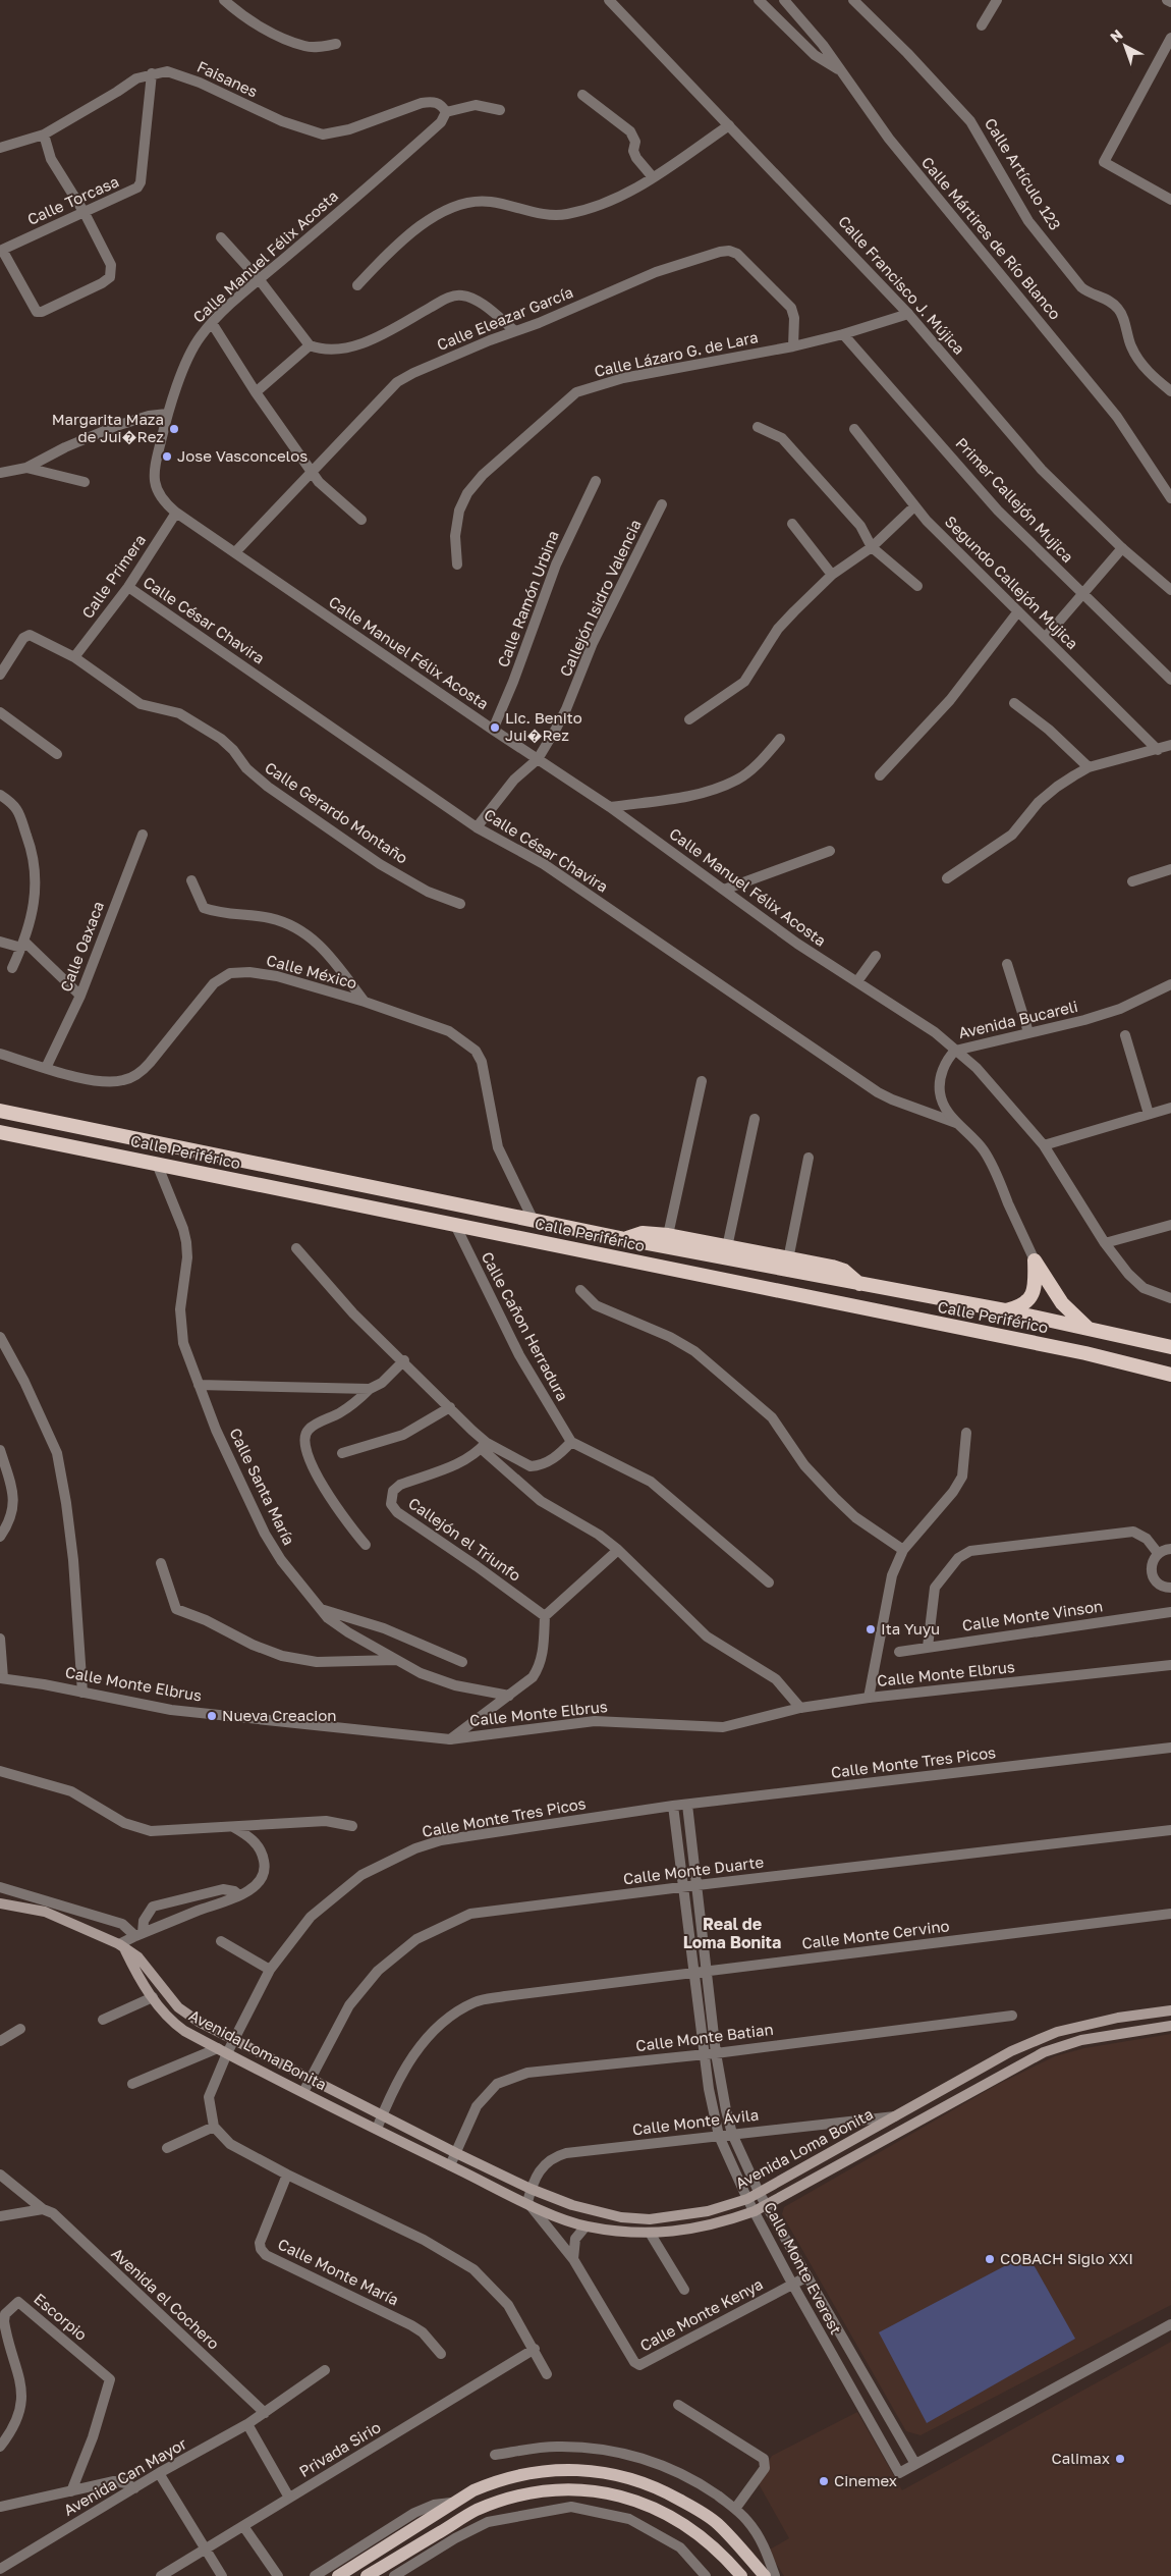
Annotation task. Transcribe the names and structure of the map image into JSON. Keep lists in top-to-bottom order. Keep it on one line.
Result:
{"streets":{"highway":["Calle Periférico"],"main road":["Avenida Loma Bonita"],"street":["Faisanes","Calle Artículo 123","Calle Torcasa","Calle Mártires de Río Blanco","Calle Manuel Félix Acosta","Calle Francisco J. Mújica","Calle Eleazar García","Calle Lázaro G. de Lara","Primer Callejón Mujica","Calle Primera","Segundo Callejón Mujica","Callejón Isidro Valencia","Calle Ramón Urbina","Calle César Chavira","Calle Gerardo Montaño","Calle Oaxaca","Calle México","Avenida Bucareli","Calle Cañon Herradura","Calle Santa María","Callejón el Triunfo","Calle Monte Vinson","Calle Monte Elbrus","Calle Monte Tres Picos","Calle Monte Duarte","Calle Monte Cervino","Calle Monte Batian","Calle Monte Ávila","Calle Monte Everest","Calle Monte María","Avenida el Cochero","Calle Monte Kenya","Escorpio","Privada Sirio","Avenida Can Mayor"]},"crossings":[["Faisanes","Calle Torcasa"],["Faisanes","Calle Manuel Félix Acosta"],["Calle Manuel Félix Acosta","Calle Eleazar García"],["Calle Manuel Félix Acosta","Calle Primera"],["Calle Manuel Félix Acosta","Callejón Isidro Valencia"],["Calle Manuel Félix Acosta","Calle Ramón Urbina"],["Calle Manuel Félix Acosta","Avenida Bucareli"],["Calle Francisco J. Mújica","Calle Lázaro G. de Lara"],["Calle Eleazar García","Calle Lázaro G. de Lara"],["Calle Lázaro G. de Lara","Primer Callejón Mujica"],["Calle Primera","Calle César Chavira"],["Calle Primera","Calle Gerardo Montaño"],["Callejón Isidro Valencia","Calle César Chavira"],["Calle César Chavira","Avenida Bucareli"],["Calle Oaxaca","Calle México"],["Calle México","Calle Periférico"],["Calle Periférico","Calle Cañon Herradura"],["Calle Periférico","Calle Santa María"],["Calle Monte Tres Picos","Avenida Loma Bonita"],["Calle Monte Tres Picos","Calle Monte Everest"],["Calle Monte Duarte","Avenida Loma Bonita"],["Calle Monte Duarte","Calle Monte Everest"],["Calle Monte Cervino","Avenida Loma Bonita"],["Calle Monte Cervino","Calle Monte Everest"],["Calle Monte Batian","Avenida Loma Bonita"],["Calle Monte Batian","Calle Monte Everest"],["Avenida Loma Bonita","Calle Monte Ávila"],["Avenida Loma Bonita","Calle Monte Everest"],["Avenida Loma Bonita","Calle Monte Kenya"],["Calle Monte Ávila","Calle Monte Everest"],["Calle Monte Ávila","Calle Monte Kenya"],["Calle Monte Everest","Calle Monte Kenya"],["Avenida el Cochero","Avenida Can Mayor"]],"districts":["Real de Loma Bonita"],"places":["Margarita Maza de Jui�Rez","Jose Vasconcelos","Lic. Benito Jui�Rez","Ita Yuyu","Nueva Creacion","COBACH Siglo XXI","Calimax","Cinemex"],"north":"top left"}
